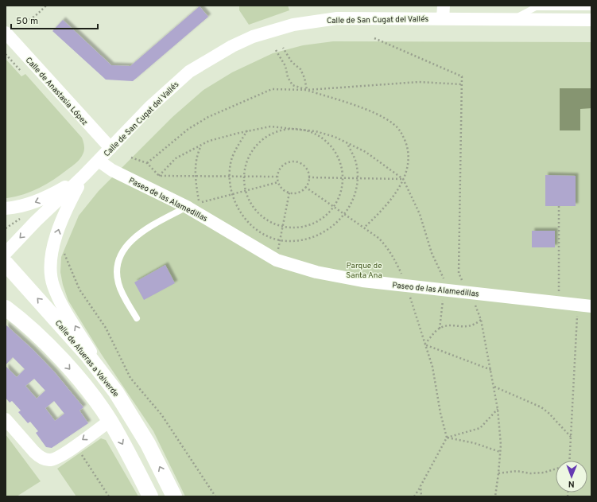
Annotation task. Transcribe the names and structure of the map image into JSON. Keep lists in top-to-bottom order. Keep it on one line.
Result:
{"streets":{"street":["Calle de San Cugat del Vallés","Calle de Anastasia López","Paseo de las Alamedillas","Calle de Afueras a Valverde"]},"crossings":[["Calle de San Cugat del Vallés","Calle de Anastasia López"],["Calle de San Cugat del Vallés","Paseo de las Alamedillas"],["Calle de San Cugat del Vallés","Calle de Afueras a Valverde"]],"parks":["Parque de Santa Ana"],"scale_bar":"50 m","north":"bottom"}
